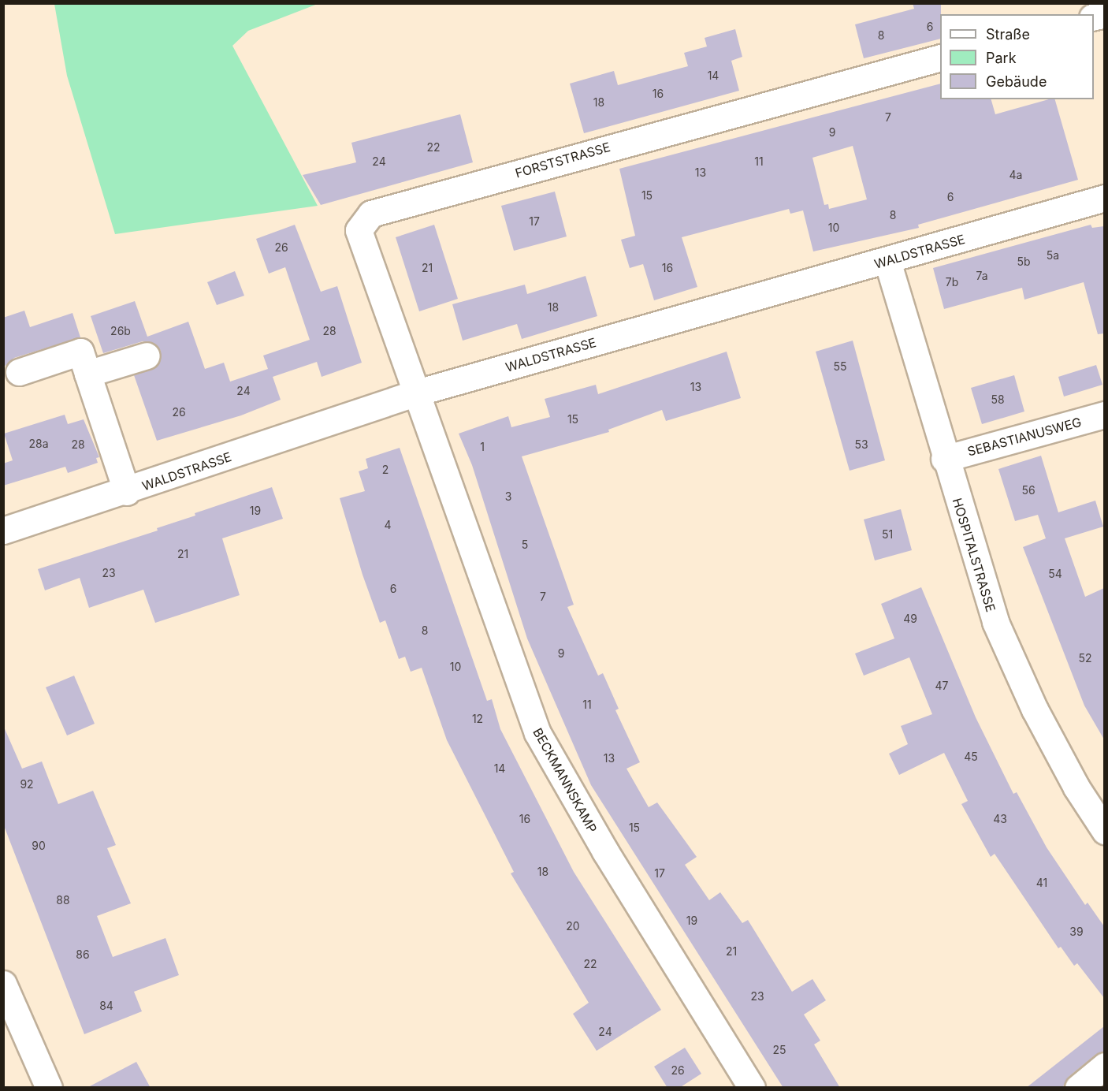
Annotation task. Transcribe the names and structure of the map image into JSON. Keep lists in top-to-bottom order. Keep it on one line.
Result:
{"streets":{"street":["FORSTSTRASSE","WALDSTRASSE","SEBASTIANUSWEG","HOSPITALSTRASSE","BECKMANNSKAMP"]},"crossings":[["FORSTSTRASSE","WALDSTRASSE"],["FORSTSTRASSE","BECKMANNSKAMP"],["WALDSTRASSE","HOSPITALSTRASSE"],["WALDSTRASSE","BECKMANNSKAMP"],["SEBASTIANUSWEG","HOSPITALSTRASSE"]],"house_numbers":["6","8","14","16","18","7","9","22","24","11","13","4a","15","6","8","17","10","26","5a","5b","21","16","7a","7b","18","26b","28","55","13","24","58","26","15","28a","28","53","1","2","56","3","19","4","51","5","21","23","54","6","7","49","8","9","52","10","47","11","12","45","13","14","92","16","43","15","90","18","17","41","88","19","20","39","21","86","22","23","84","24","25","26"],"legend":["Straße","Park","Gebäude"]}
